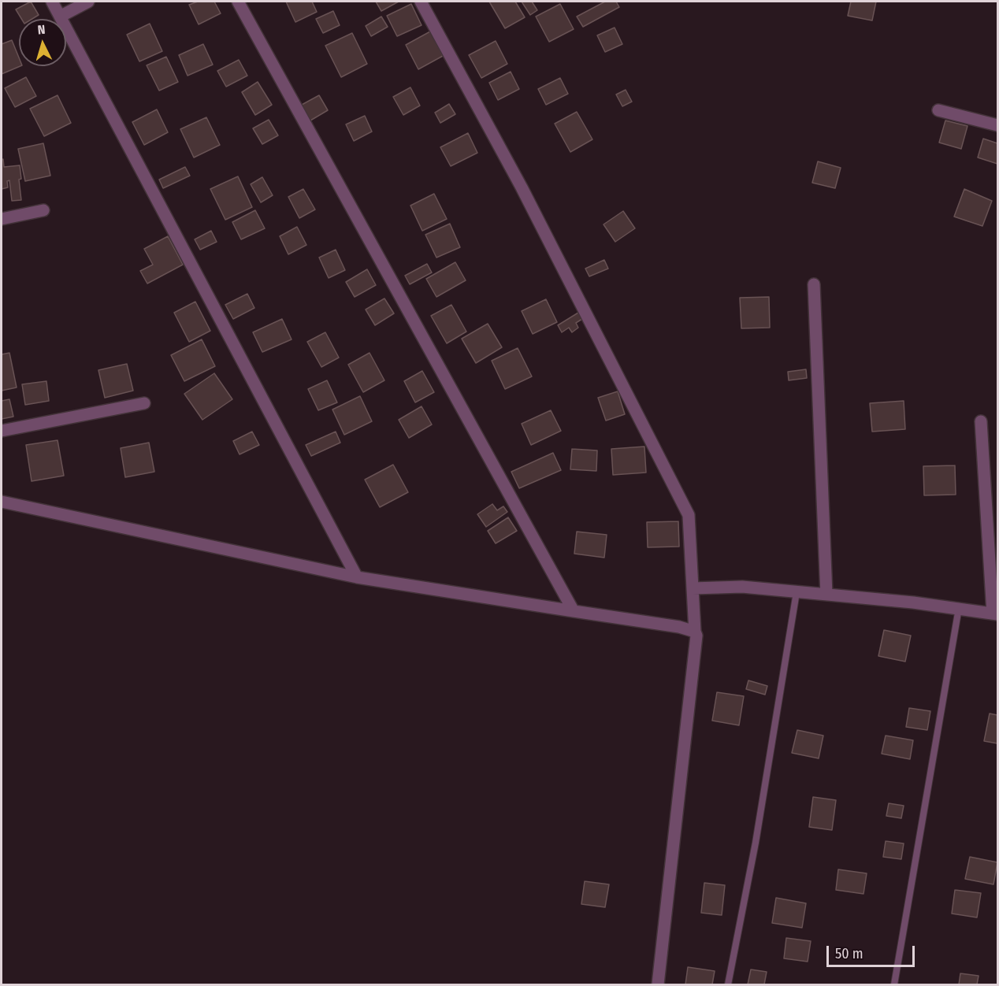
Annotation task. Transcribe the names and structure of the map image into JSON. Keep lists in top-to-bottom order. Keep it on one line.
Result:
{"scale_bar":"50 m","north":"top"}
